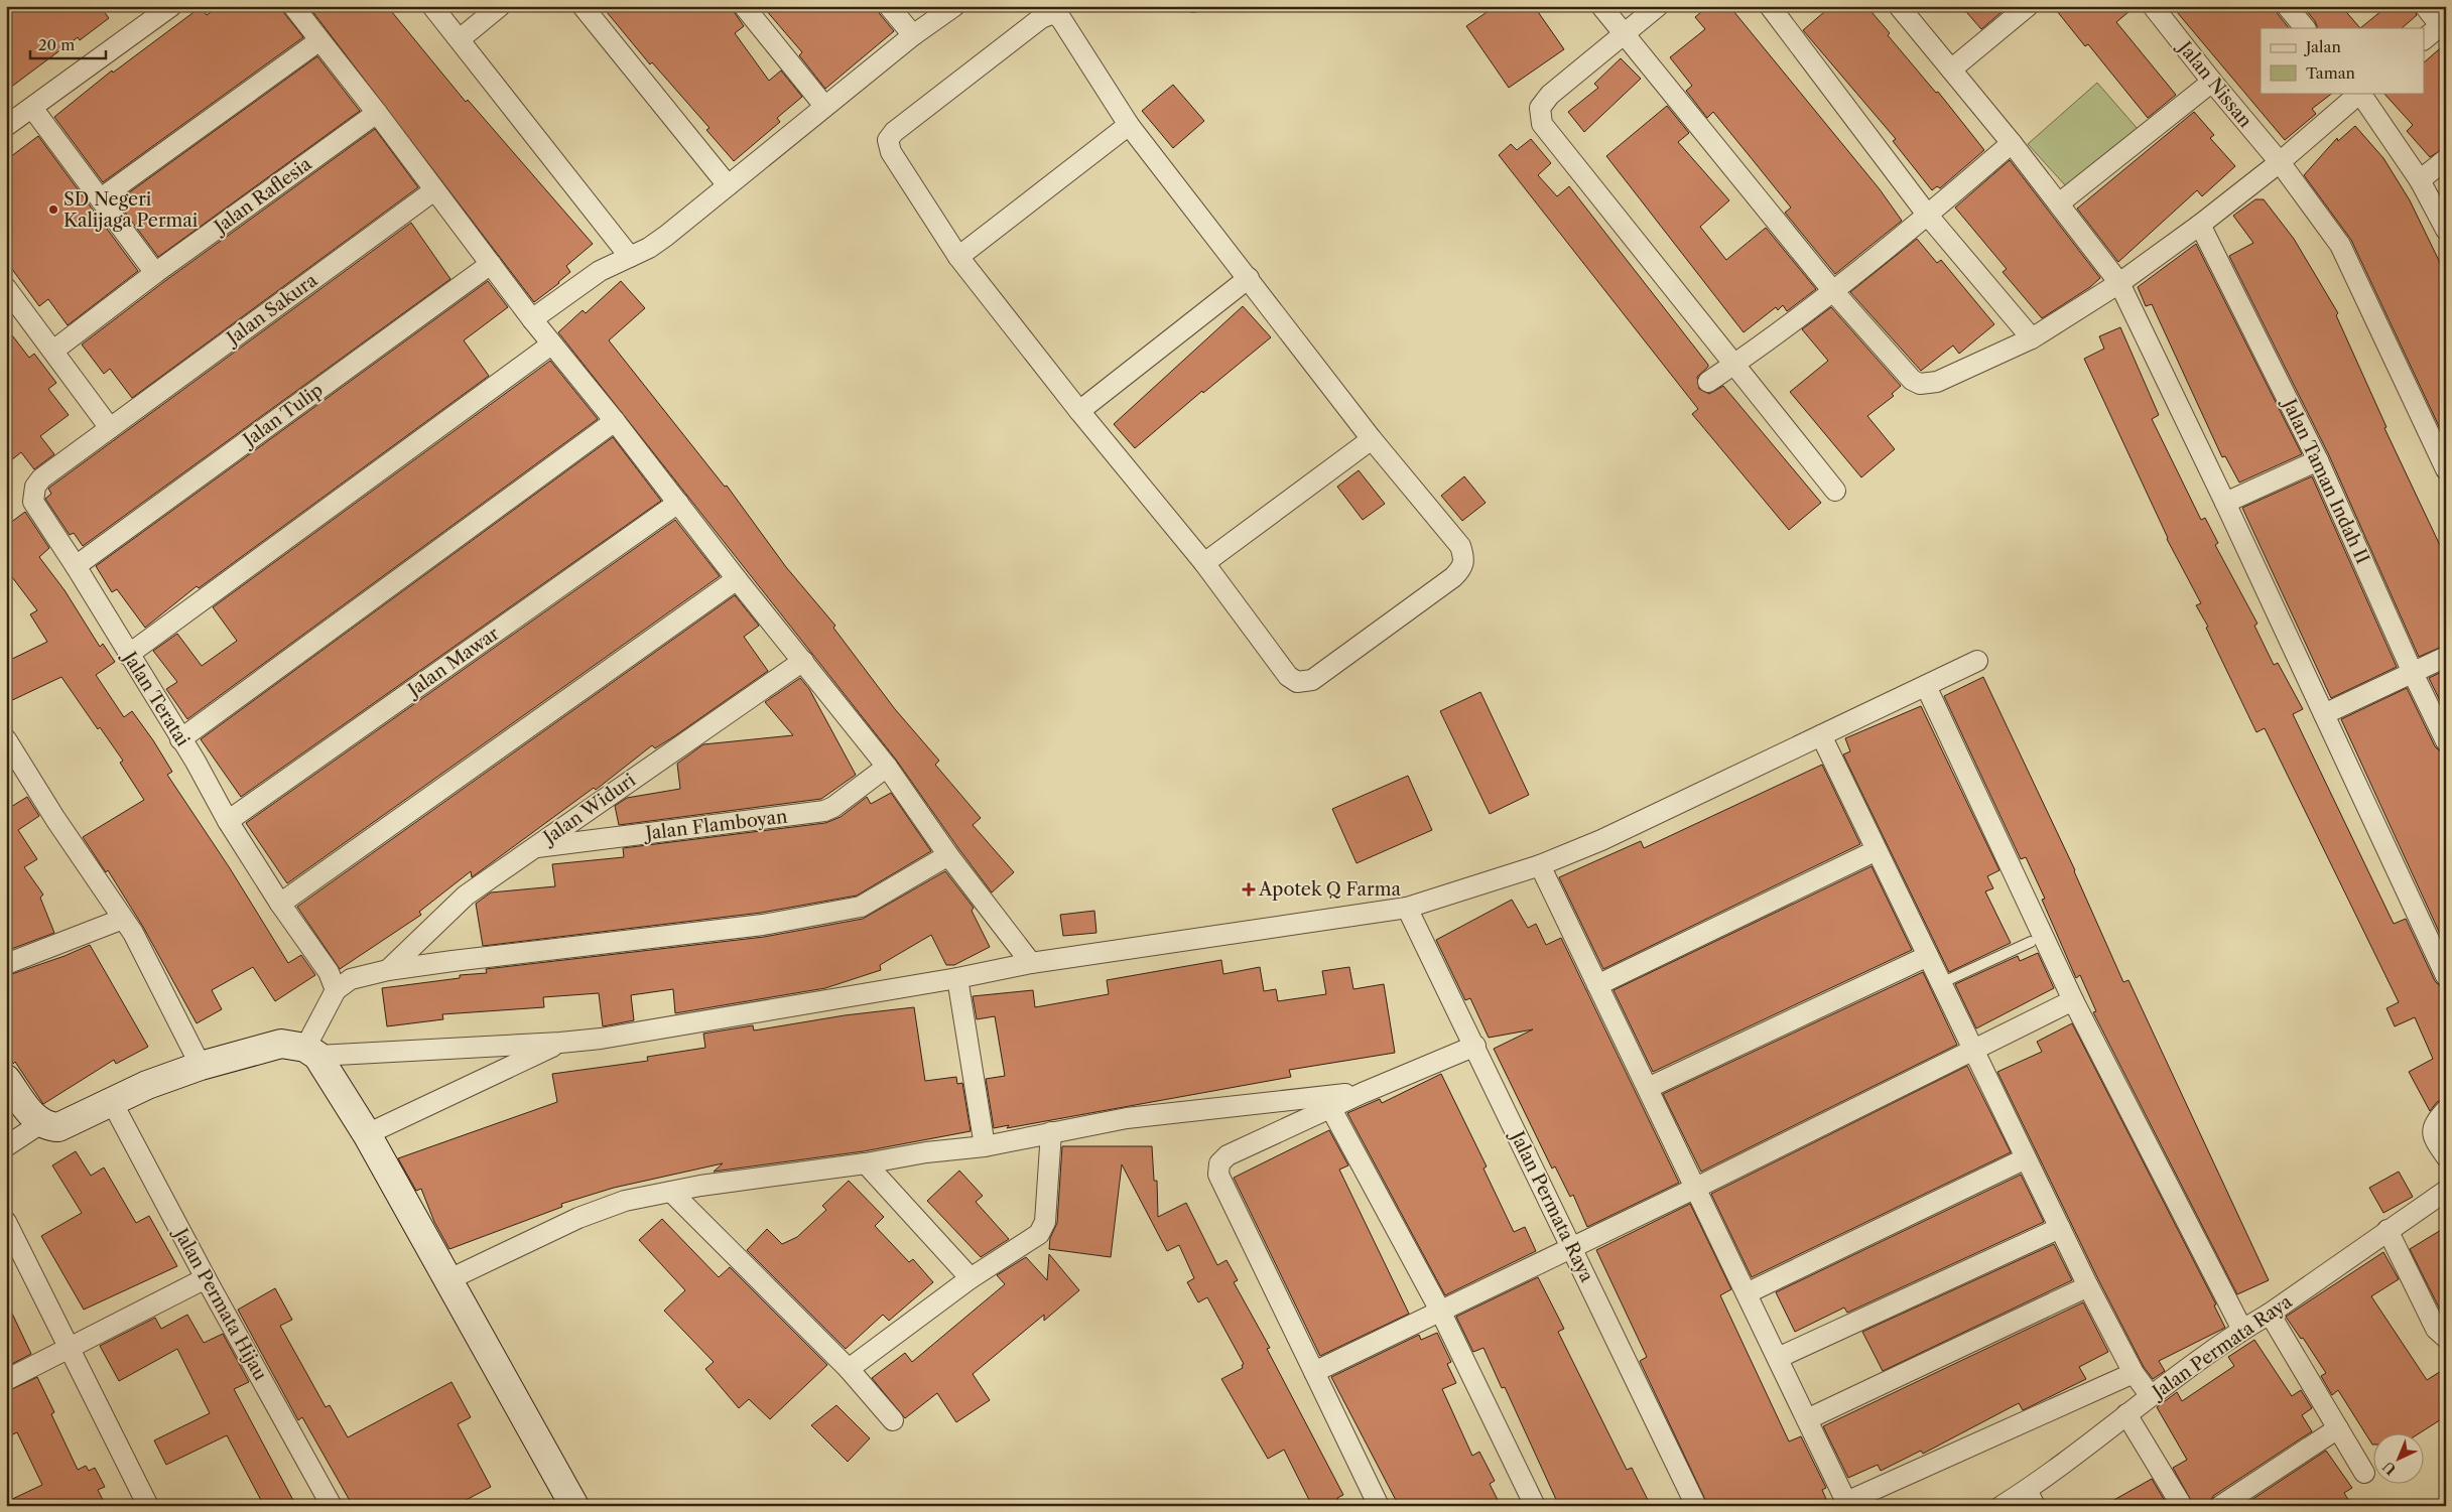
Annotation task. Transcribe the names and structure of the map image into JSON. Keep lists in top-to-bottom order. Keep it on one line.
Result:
{"streets":{"street":["Jalan Nissan","Jalan Raflesia","Jalan Sakura","Jalan Tulip","Jalan Taman Indah II","Jalan Mawar","Jalan Teratai","Jalan Widuri","Jalan Flamboyan","Jalan Permata Raya","Jalan Permata Hijau"]},"crossings":[["Jalan Sakura","Jalan Teratai"],["Jalan Tulip","Jalan Teratai"],["Jalan Mawar","Jalan Teratai"],["Jalan Widuri","Jalan Flamboyan"]],"places":{"other":["SD Negeri Kalijaga Permai"],"health":["Apotek Q Farma"]},"legend":["Jalan","Taman"],"scale_bar":"20 m","north":"bottom left"}
